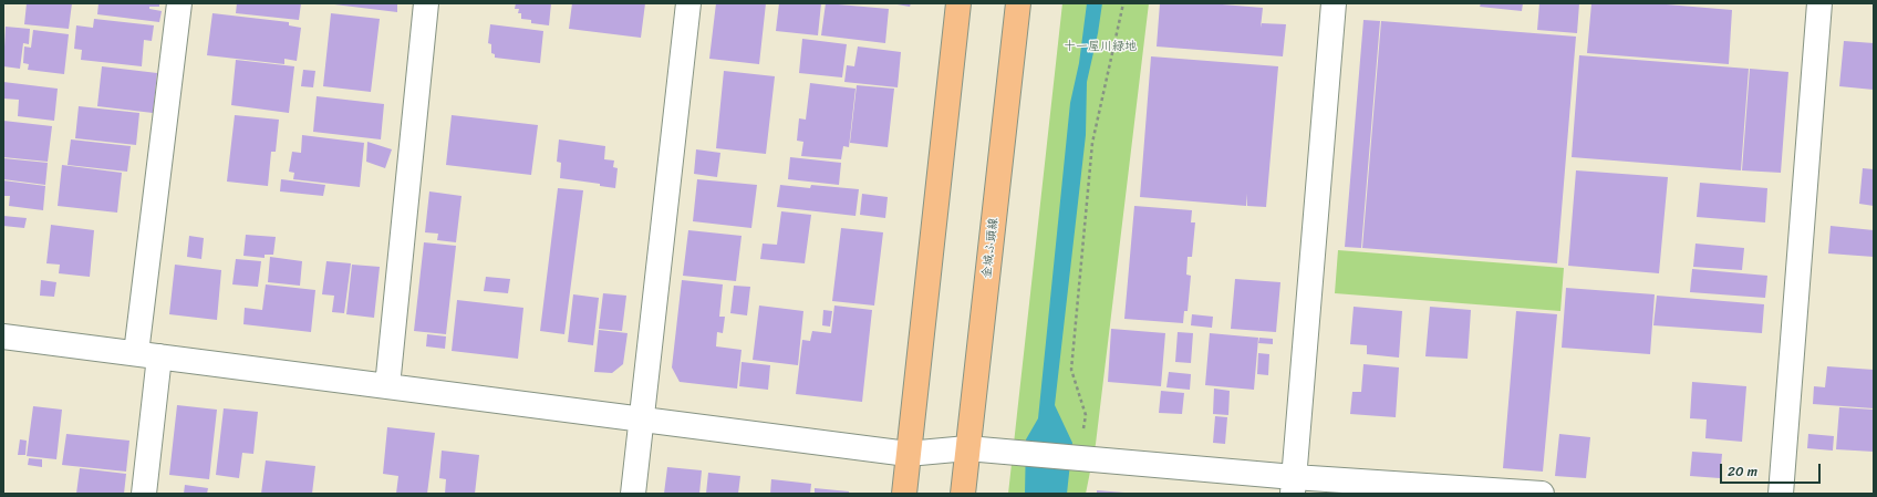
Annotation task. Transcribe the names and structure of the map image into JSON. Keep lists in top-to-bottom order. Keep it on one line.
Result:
{"streets":{"main road":["金城ふ頭線"]},"parks":["十一屋川緑地"],"scale_bar":"20 m"}
